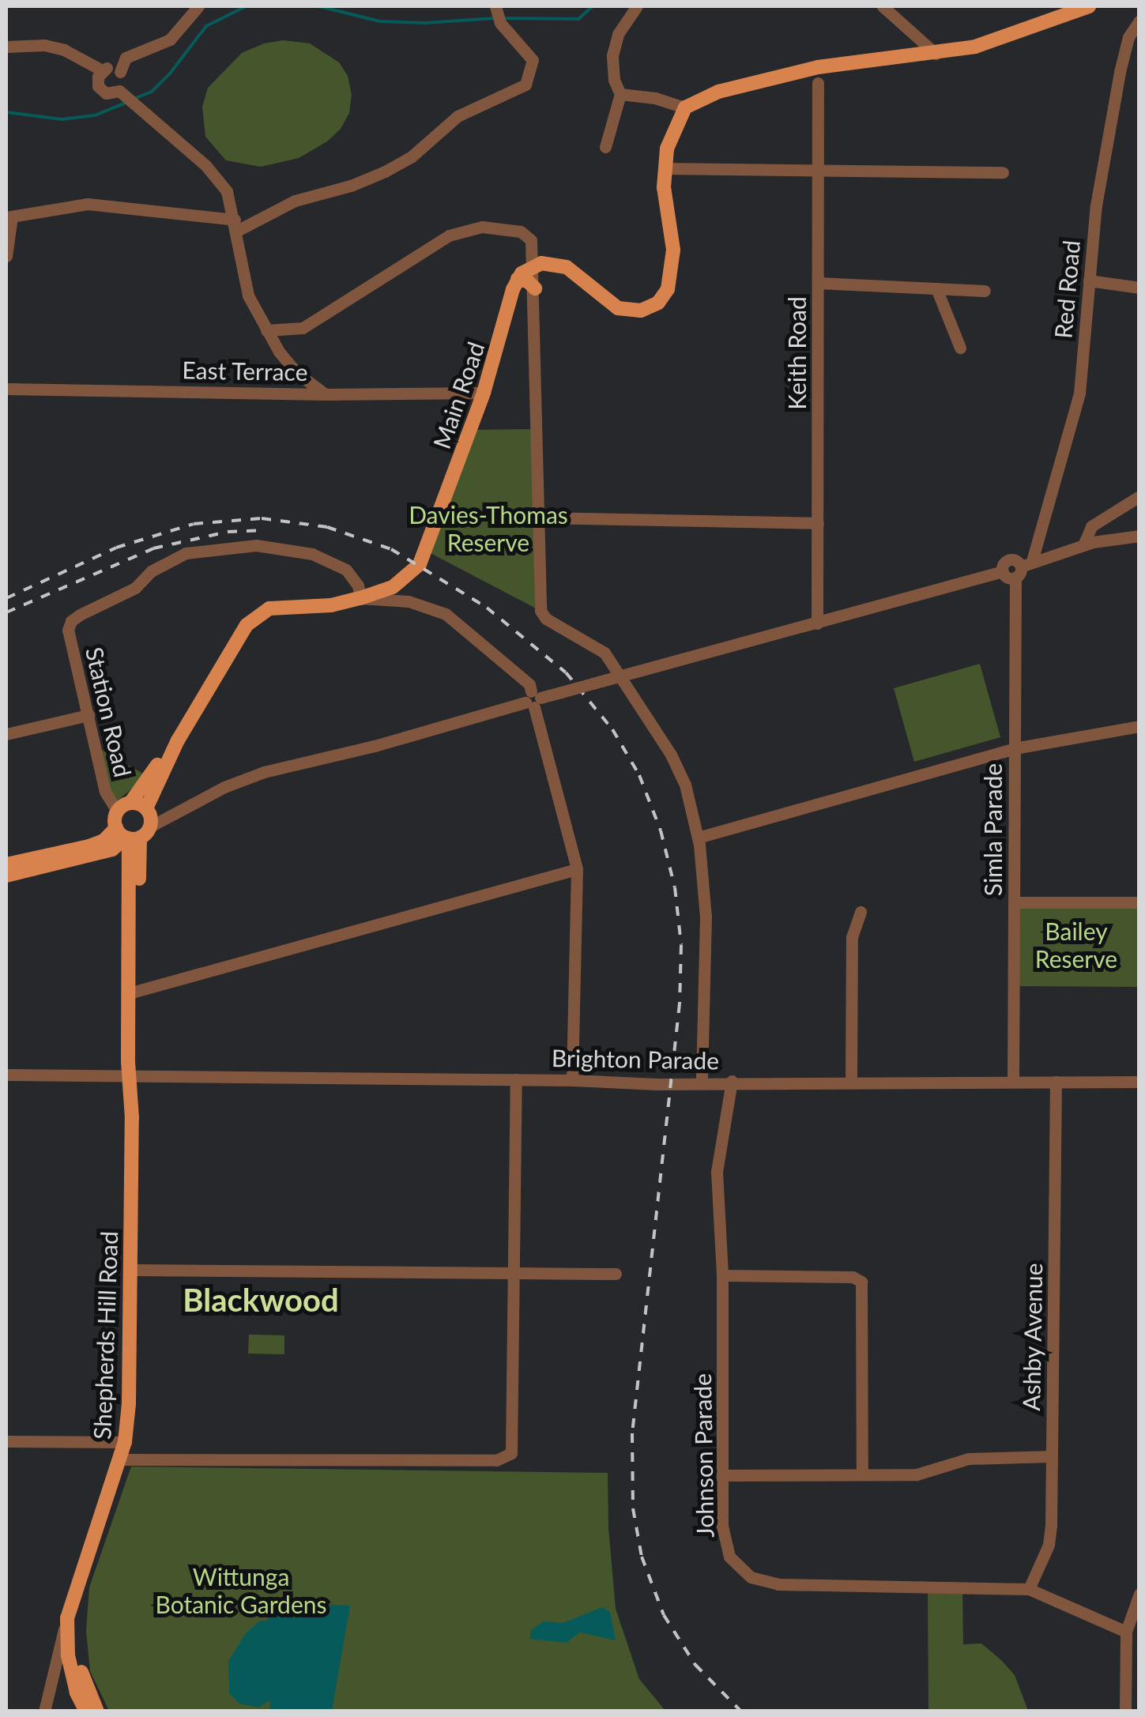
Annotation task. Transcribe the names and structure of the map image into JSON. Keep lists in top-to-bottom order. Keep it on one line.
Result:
{"streets":{"main road":["Main Road","Shepherds Hill Road"],"street":["Red Road","Keith Road","East Terrace","Station Road","Simla Parade","Brighton Parade","Ashby Avenue","Johnson Parade"]},"crossings":[["Red Road","Simla Parade"],["East Terrace","Main Road"],["Main Road","Station Road"],["Simla Parade","Brighton Parade"],["Brighton Parade","Shepherds Hill Road"],["Brighton Parade","Ashby Avenue"],["Brighton Parade","Johnson Parade"],["Ashby Avenue","Johnson Parade"]],"districts":["Blackwood"],"parks":["Davies-Thomas Reserve","Bailey Reserve","Wittunga Botanic Gardens"]}
